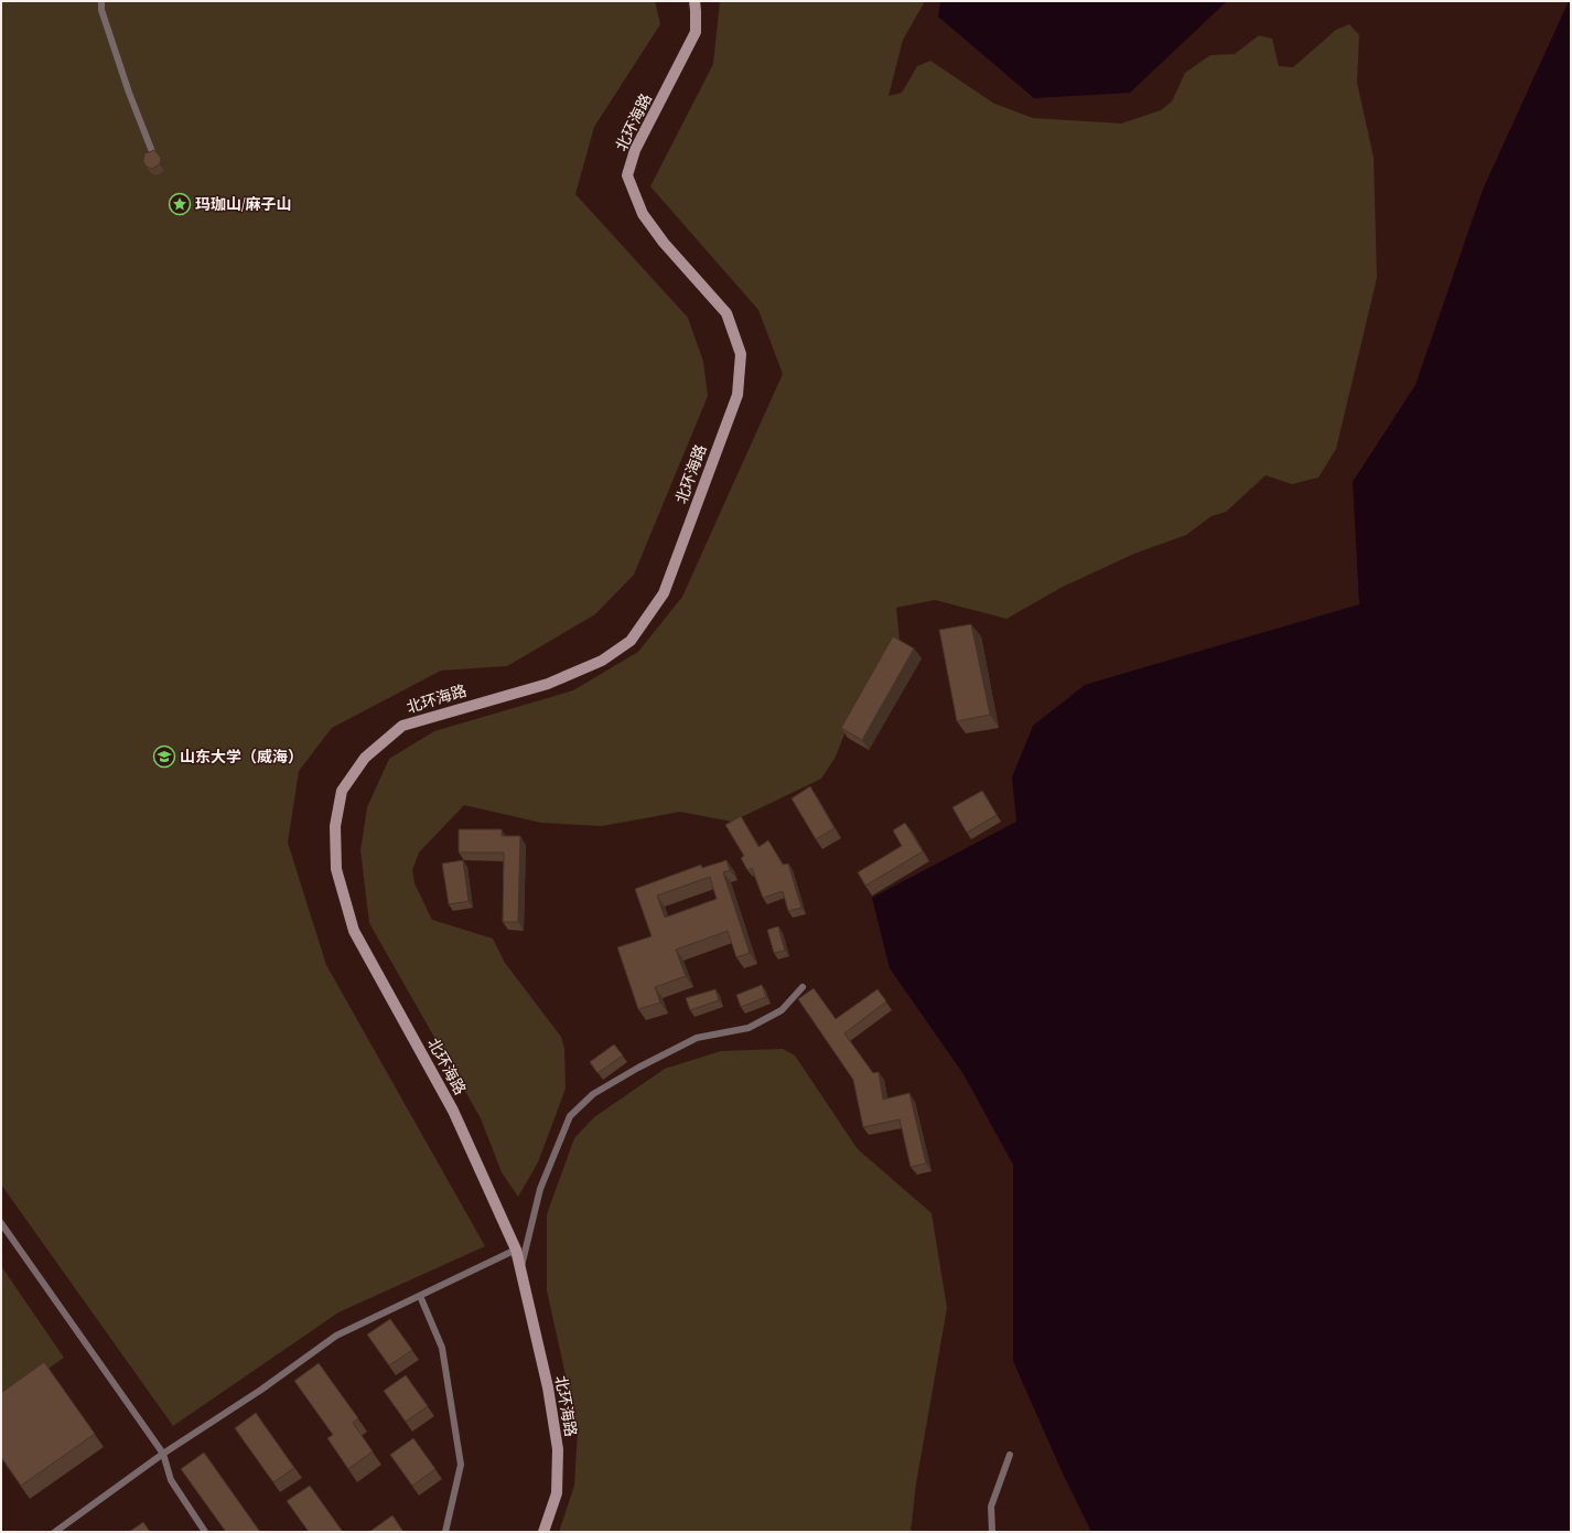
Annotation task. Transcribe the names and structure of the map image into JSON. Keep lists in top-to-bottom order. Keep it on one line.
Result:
{"streets":{"main road":["北环海路"]},"places":{"place":["玛珈山/麻子山"],"school or university":["山东大学（威海）"]}}
